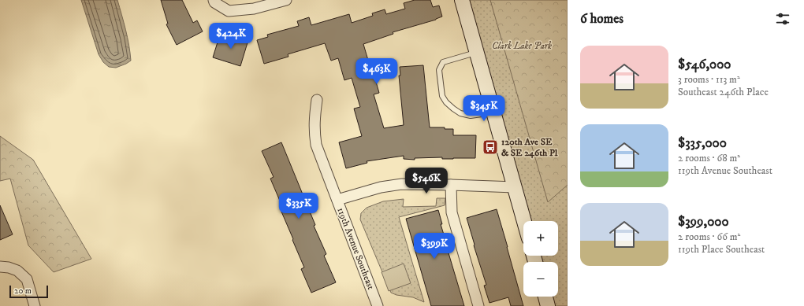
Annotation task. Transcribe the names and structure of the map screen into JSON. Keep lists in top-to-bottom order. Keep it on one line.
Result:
{"streets":{"street":["119th Avenue Southeast"]},"parks":["Clark Lake Park"],"places":{"bus stop":["120th Ave SE & SE 246th Pl"]},"scale_bar":"20 m","page":{"heading":"6 homes","price":["$424K","$463K","$345K","$546K","$335K","$399K"],"list":[{"name":"$546,000","note":"3 rooms · 113 m² · Southeast 246th Place"},{"name":"$335,000","note":"2 rooms · 68 m² · 119th Avenue Southeast"},{"name":"$399,000","note":"2 rooms · 66 m² · 119th Place Southeast"}],"map_buttons":["+","−"],"scale":"20 m"}}
